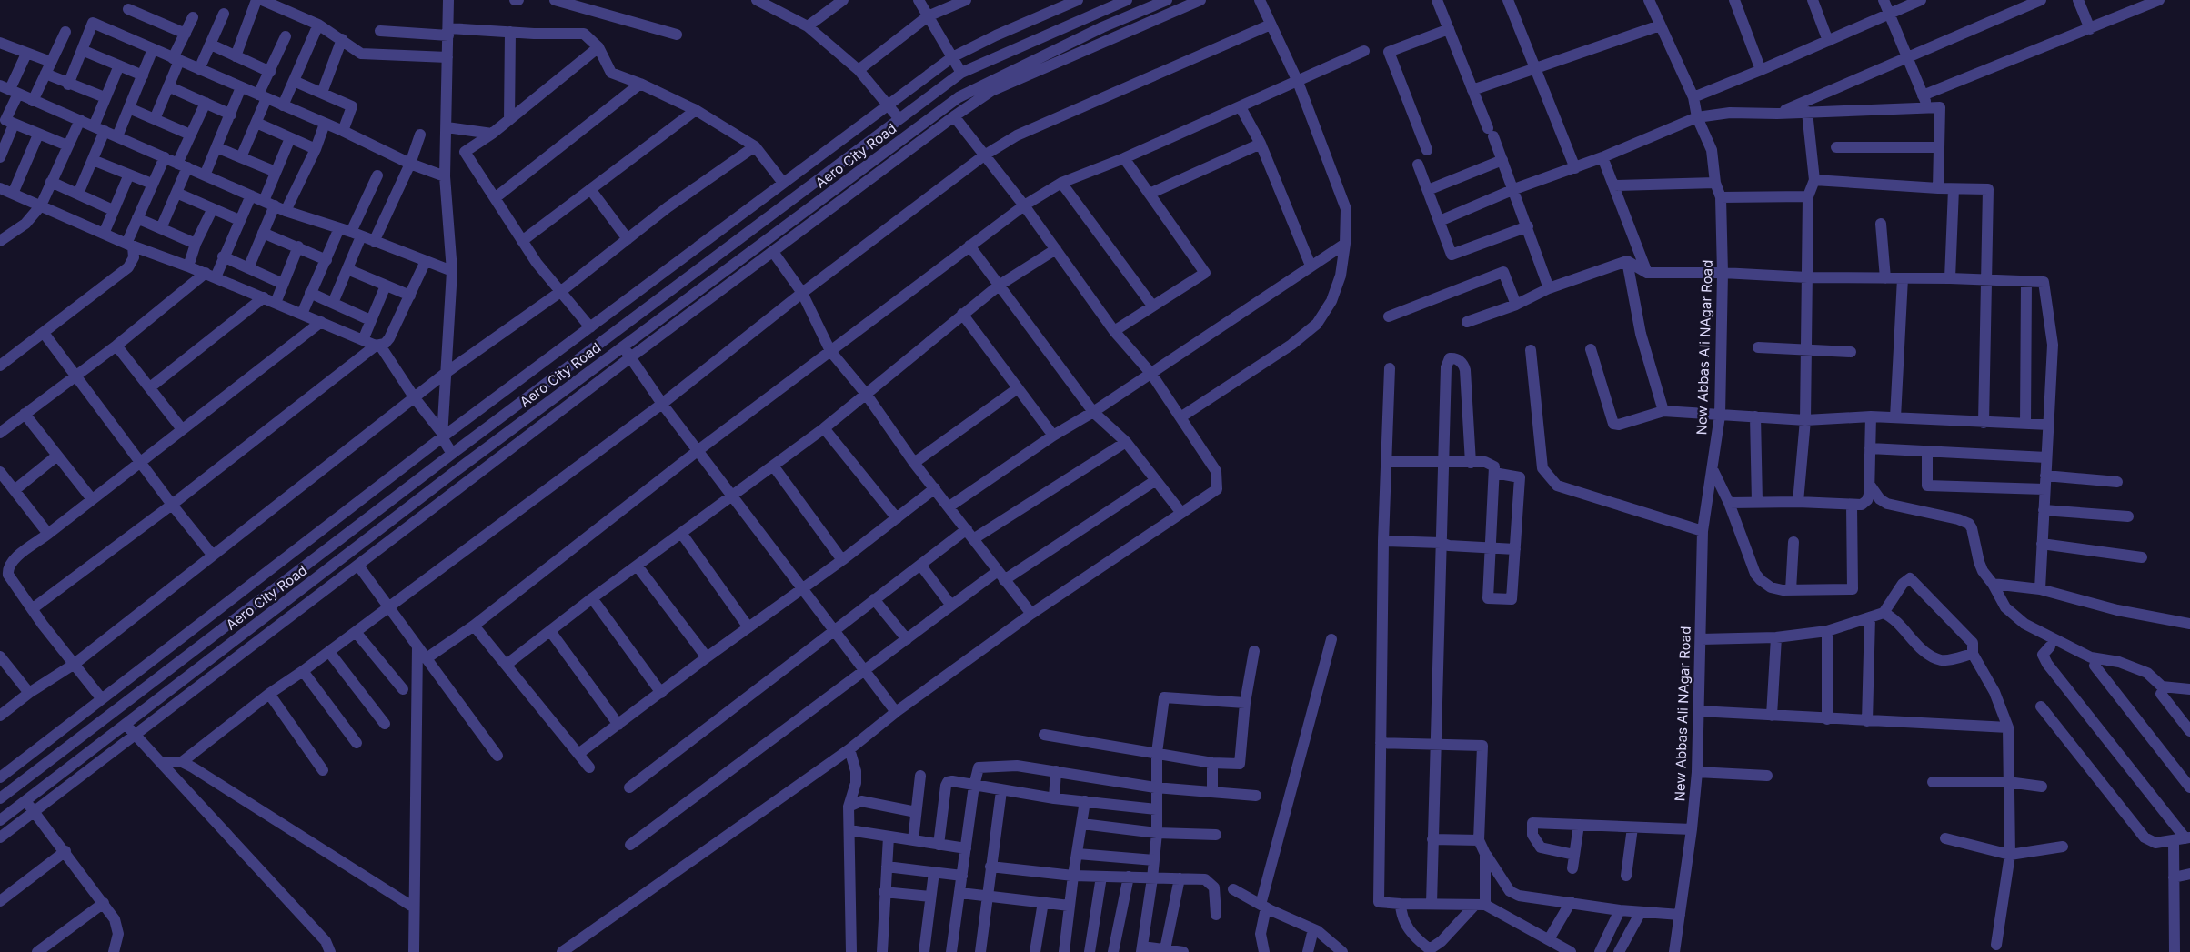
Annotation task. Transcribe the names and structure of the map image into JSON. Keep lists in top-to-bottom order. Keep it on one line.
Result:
{"streets":{"street":["Aero City Road","New Abbas Ali NAgar Road"]}}
